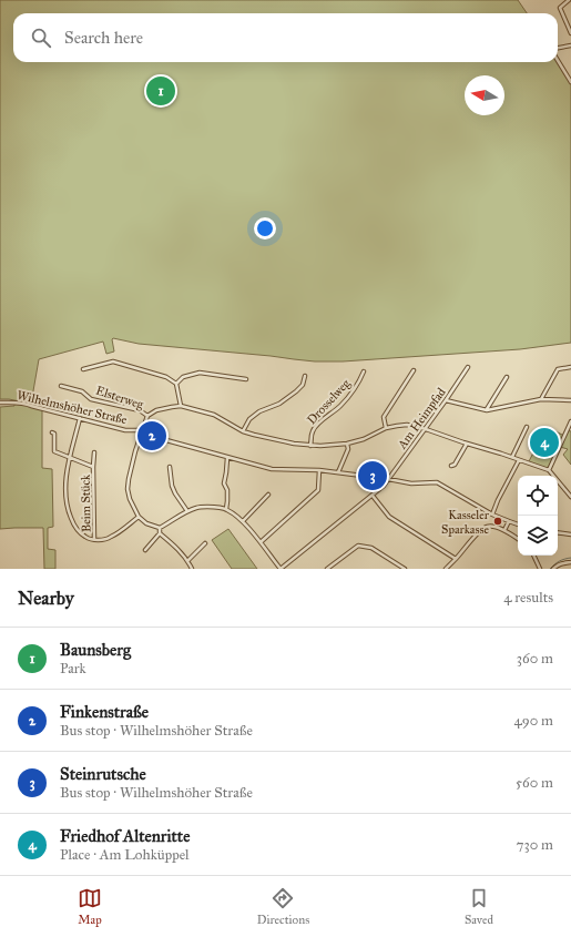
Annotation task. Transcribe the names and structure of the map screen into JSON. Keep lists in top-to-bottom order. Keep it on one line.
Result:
{"streets":{"street":["Elsterweg","Drosselweg","Wilhelmshöher Straße","Am Heimpfad","Beim Stück"]},"crossings":[["Wilhelmshöher Straße","Am Heimpfad"]],"places":["Kasseler Sparkasse"],"north":"left","page":{"search":"Search here","pins":["1","2","4","3"],"heading":["Nearby","4 results"],"list":[{"mark":"1","name":"Baunsberg","note":"Park","value":"360 m"},{"mark":"2","name":"Finkenstraße","note":"Bus stop · Wilhelmshöher Straße","value":"490 m"},{"mark":"3","name":"Steinrutsche","note":"Bus stop · Wilhelmshöher Straße","value":"560 m"},{"mark":"4","name":"Friedhof Altenritte","note":"Place · Am Lohküppel","value":"730 m"}],"nav":["Map","Directions","Saved"]}}
